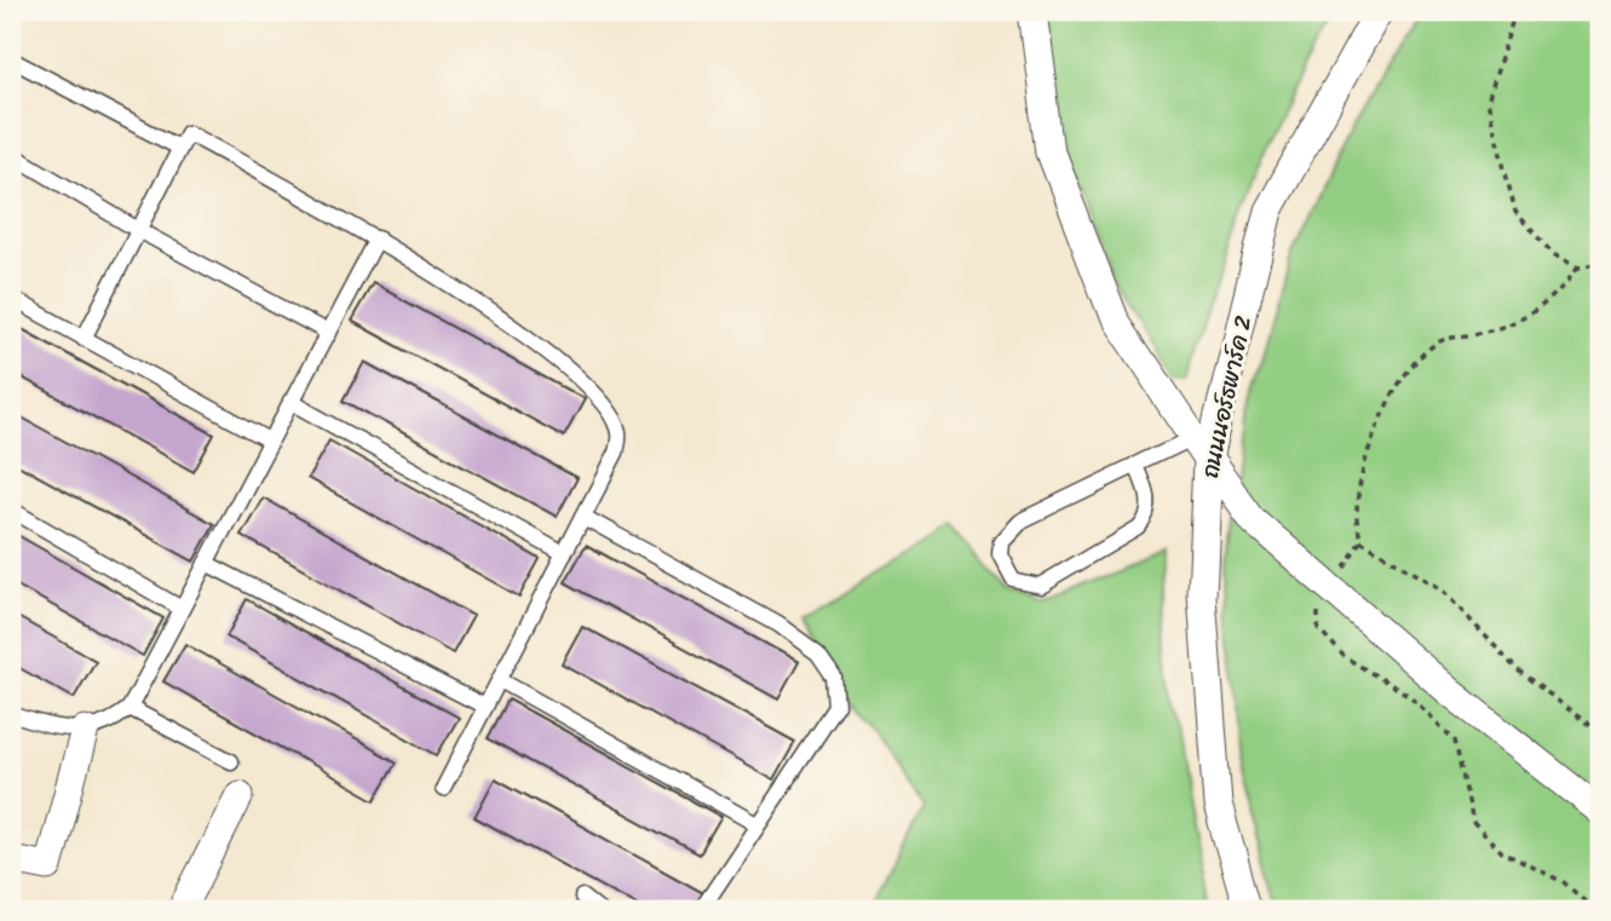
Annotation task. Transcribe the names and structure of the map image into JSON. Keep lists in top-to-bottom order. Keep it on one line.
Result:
{"streets":{"street":["ถนนนอร์ธพาร์ค 2"]}}
